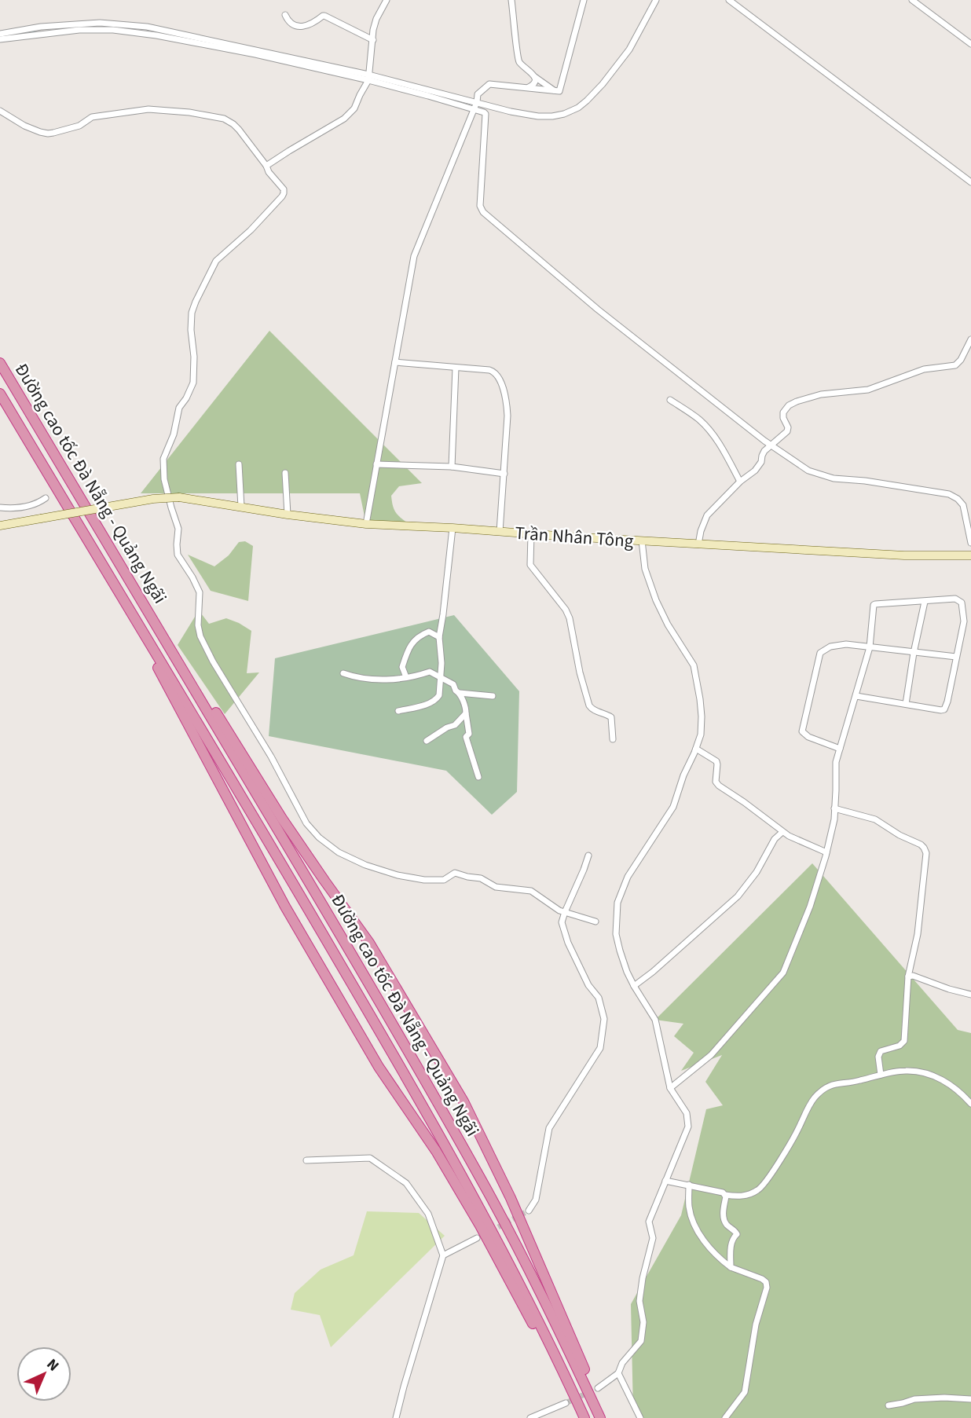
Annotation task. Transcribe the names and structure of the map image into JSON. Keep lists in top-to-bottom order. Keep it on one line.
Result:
{"streets":{"highway":["Đường cao tốc Đà Nẵng - Quảng Ngãi"],"street":["Trần Nhân Tông"]},"north":"top right"}
